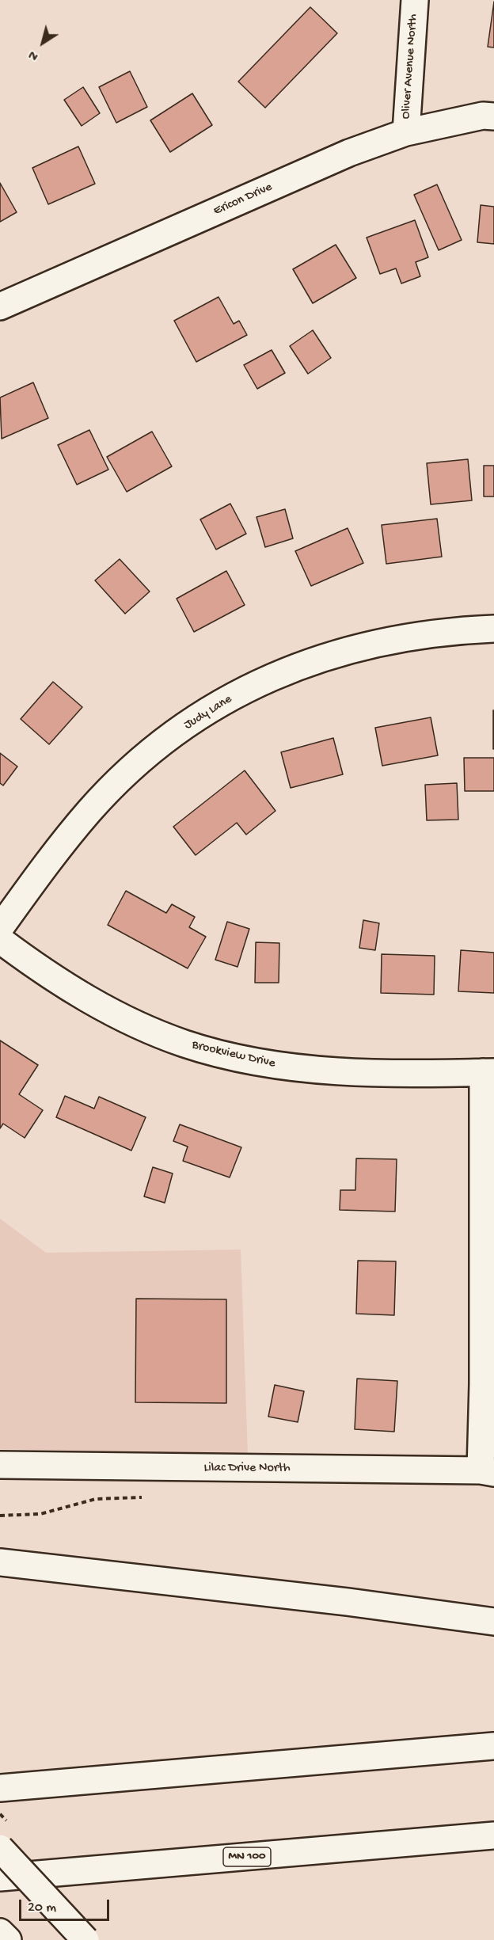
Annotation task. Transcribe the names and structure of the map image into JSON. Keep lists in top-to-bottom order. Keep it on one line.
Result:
{"streets":{"main road":["Oliver Avenue North","Ericon Drive","Judy Lane","Brookview Drive","Lilac Drive North","MN 100"]},"crossings":[["Oliver Avenue North","Ericon Drive"]],"scale_bar":"20 m","north":"bottom left"}
